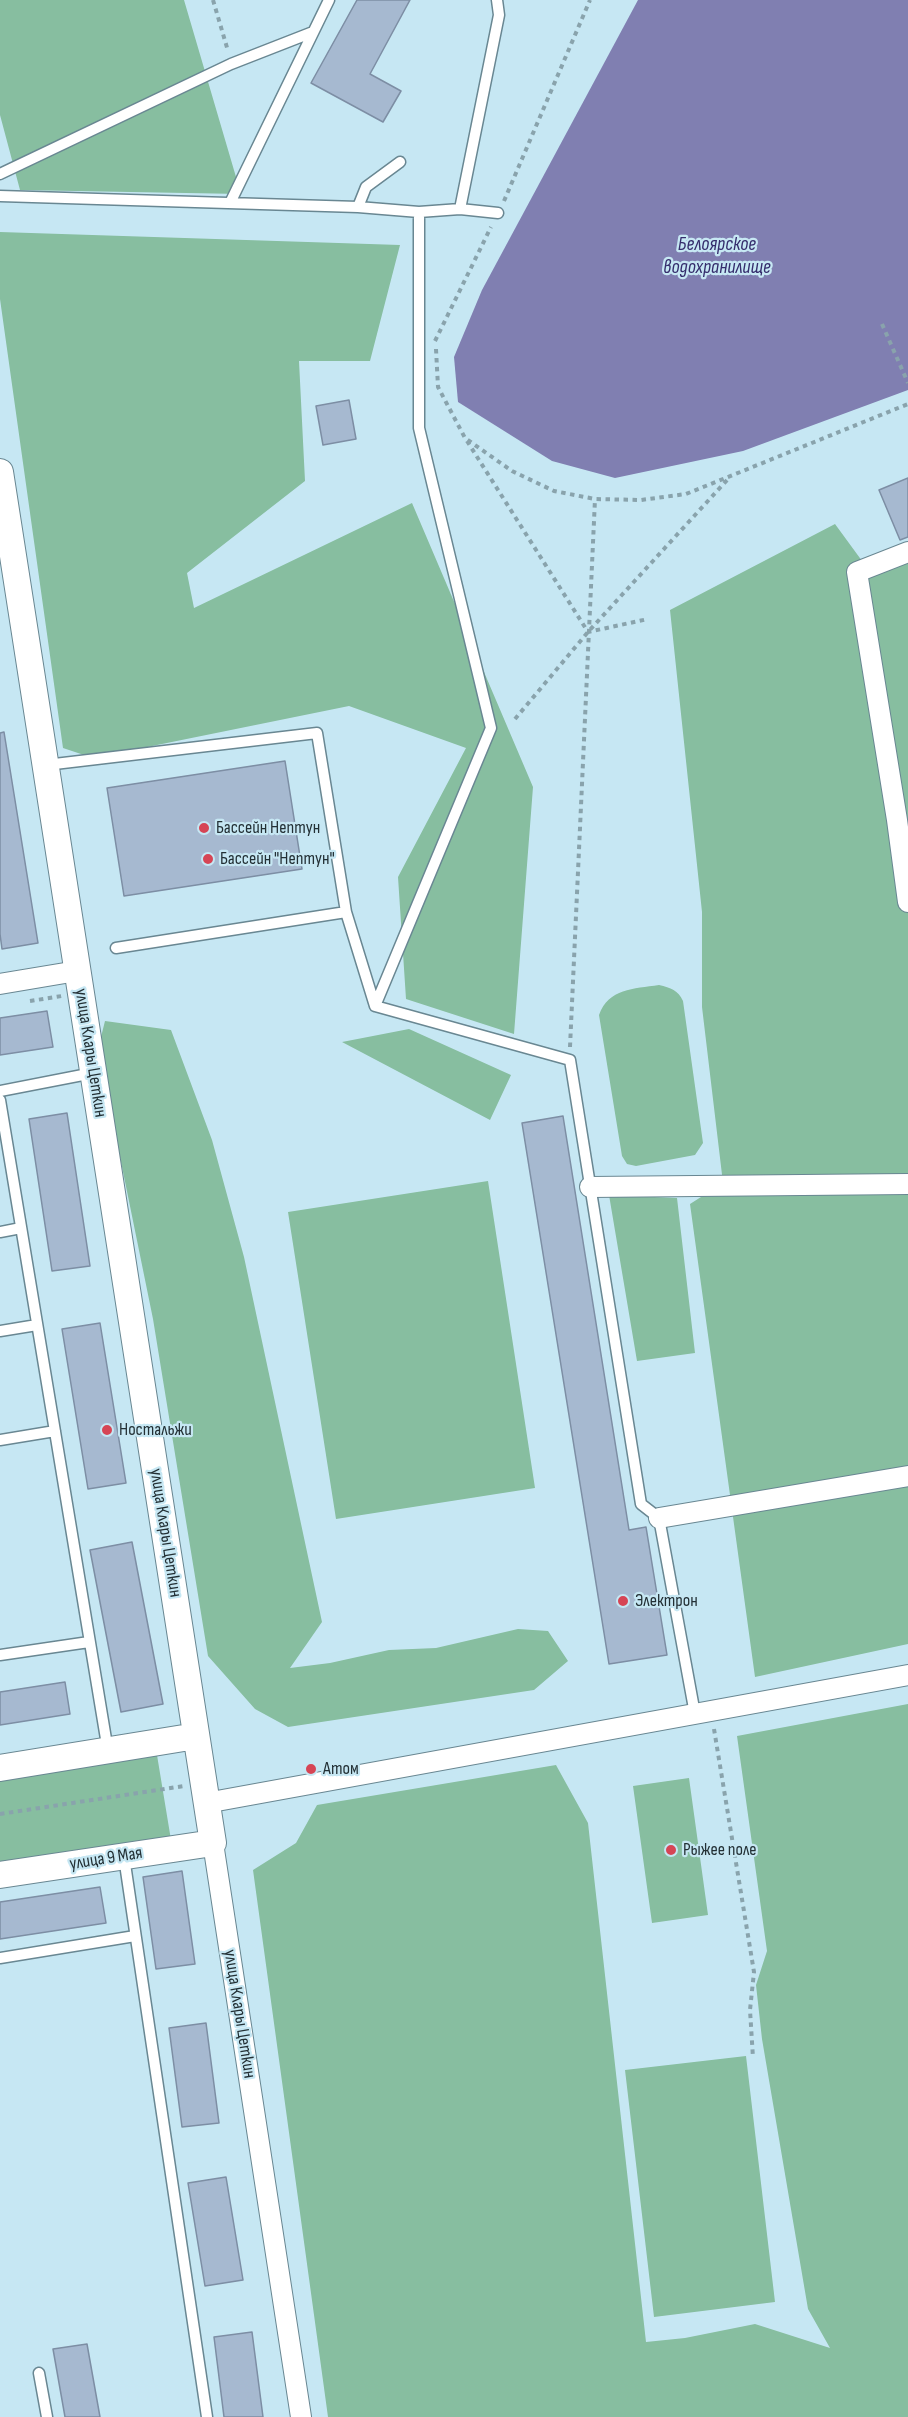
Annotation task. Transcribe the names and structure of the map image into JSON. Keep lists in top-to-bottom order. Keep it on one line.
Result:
{"streets":{"street":["улица Клары Цеткин","улица 9 Мая"]},"crossings":[["улица Клары Цеткин","улица 9 Мая"]],"water":["Белоярское водохранилище"],"places":["Бассейн Нептун","Бассейн \"Нептун\"","Ностальжи","Электрон","Атом","Рыжее поле"]}
